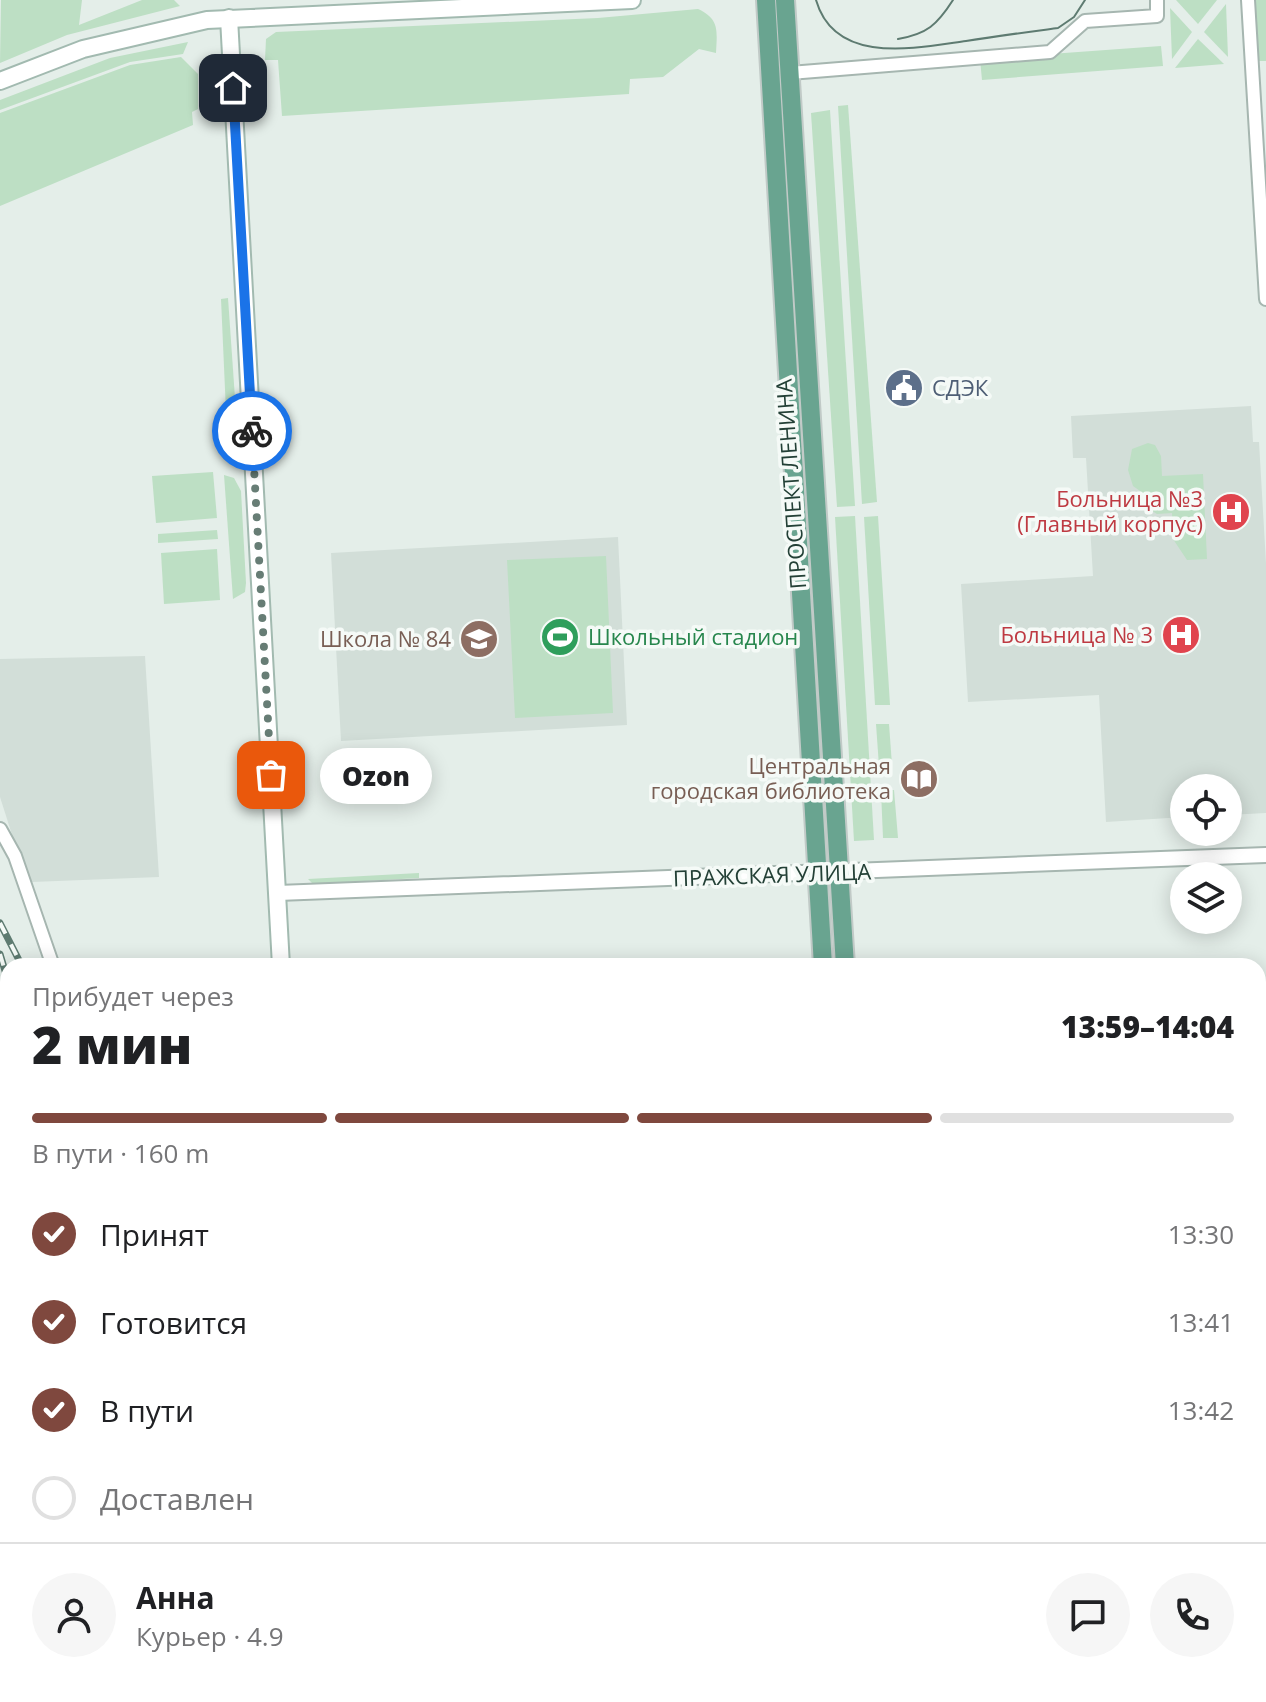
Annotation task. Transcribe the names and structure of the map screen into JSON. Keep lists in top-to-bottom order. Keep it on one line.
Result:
{"streets":{"main road":["ПРОСПЕКТ ЛЕНИНА"],"street":["ПРАЖСКАЯ УЛИЦА"]},"crossings":[["ПРОСПЕКТ ЛЕНИНА","ПРАЖСКАЯ УЛИЦА"]],"places":{"public building":["СДЭК"],"hospital":["Больница №3 (Главный корпус)","Больница № 3"],"sports":["Школьный стадион"],"school or university":["Школа № 84"],"other":["Ozon"],"library":["Центральная городская библиотека"]},"page":{"bubble":"Ozon","heading":["2 мин","Прибудет через","13:59–14:04"],"panel":["Анна","Курьер · 4.9"],"bar":"В пути · 160 m","list":[["Принят","13:30"],["Готовится","13:41"],["В пути","13:42"],"Доставлен"]}}
